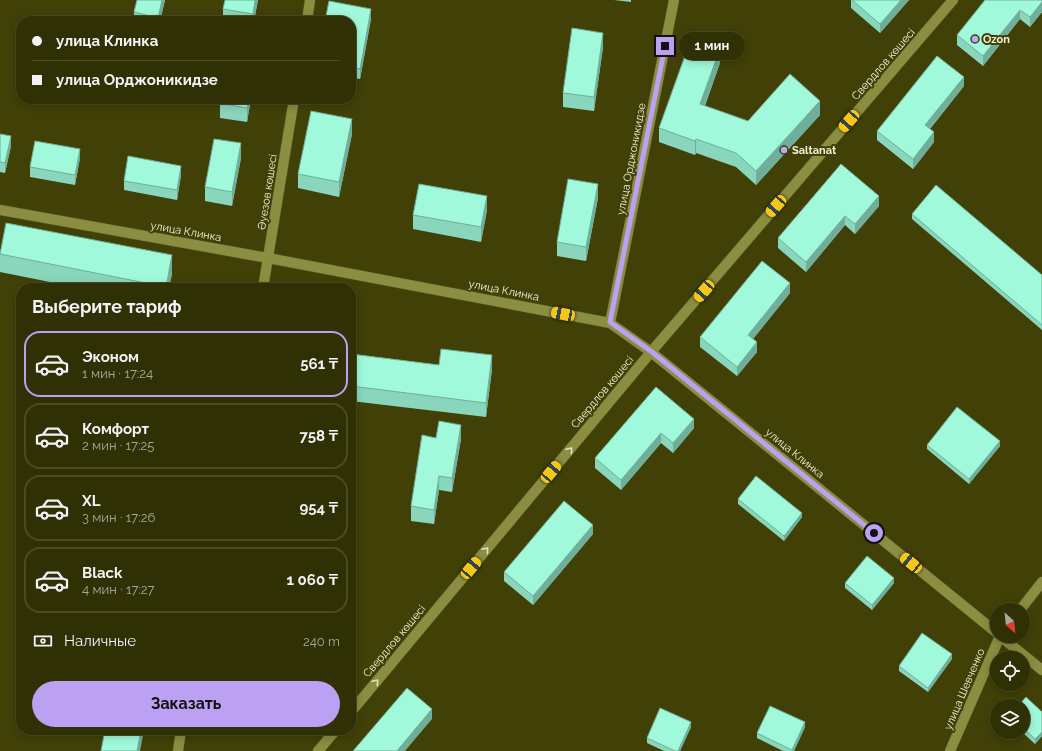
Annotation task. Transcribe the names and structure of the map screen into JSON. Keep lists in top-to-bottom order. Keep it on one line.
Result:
{"streets":{"street":["Свердлов көшесі","улица Орджоникидзе","Әуезов көшесі","улица Клинка","улица Шевченко"]},"crossings":[["Свердлов көшесі","улица Клинка"],["улица Орджоникидзе","улица Клинка"],["Әуезов көшесі","улица Клинка"]],"one_way":["Свердлов көшесі"],"places":["Ozon","Saltanat"],"north":"bottom right","page":{"banner":["улица Клинка","улица Орджоникидзе"],"bubble":"1 мин","heading":"Выберите тариф","list":[{"name":"Эконом","note":"1 мин · 17:24","value":"561 ₸"},{"name":"Комфорт","note":"2 мин · 17:25","value":"758 ₸"},{"name":"XL","note":"3 мин · 17:26","value":"954 ₸"},{"name":"Black","note":"4 мин · 17:27","value":"1 060 ₸"}],"pay":["Наличные","240 m"],"buttons":"Заказать"}}
